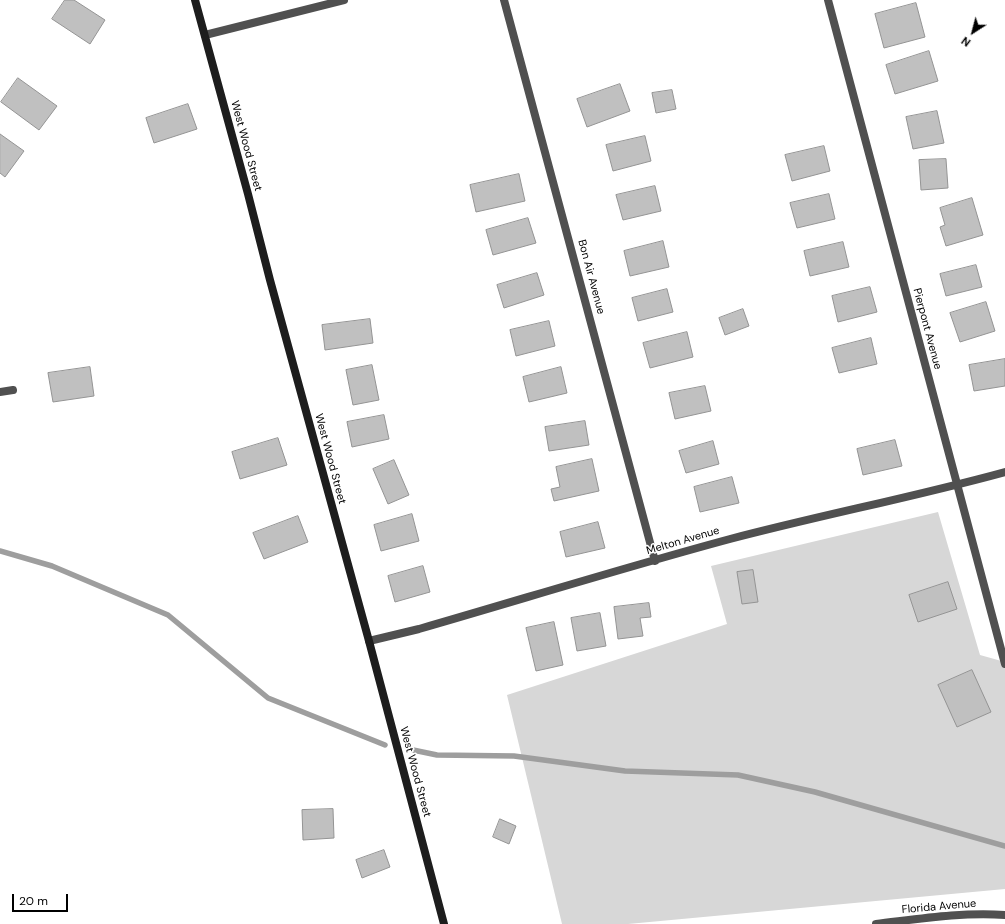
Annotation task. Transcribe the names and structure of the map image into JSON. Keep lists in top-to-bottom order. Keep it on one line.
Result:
{"streets":{"street":["West Wood Street","Bon Air Avenue","Pierpont Avenue","Melton Avenue","Florida Avenue"]},"crossings":[["West Wood Street","Melton Avenue"],["Bon Air Avenue","Melton Avenue"],["Pierpont Avenue","Melton Avenue"]],"scale_bar":"20 m","north":"bottom left"}
